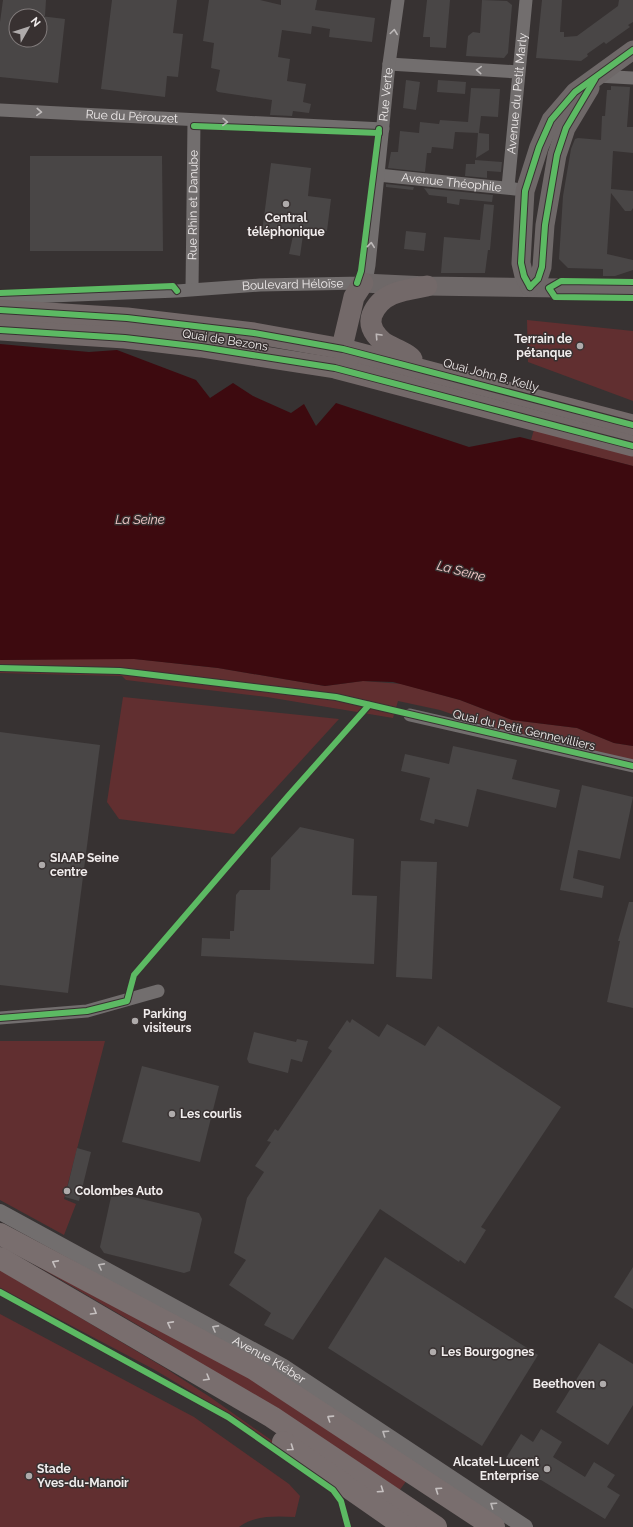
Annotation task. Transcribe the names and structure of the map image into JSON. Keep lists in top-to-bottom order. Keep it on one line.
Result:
{"streets":{"main road":["Boulevard Héloïse","Quai de Bezons","Quai John B. Kelly"],"street":["Avenue du Petit Marly","Rue Verte","Rue du Pérouzet","Avenue Théophile","Rue Rhin et Danube","Quai du Petit Gennevilliers","Avenue Kléber"]},"crossings":[["Avenue du Petit Marly","Avenue Théophile"],["Rue Verte","Rue du Pérouzet"],["Rue Verte","Avenue Théophile"],["Rue Verte","Boulevard Héloïse"],["Rue du Pérouzet","Rue Rhin et Danube"],["Rue Rhin et Danube","Boulevard Héloïse"],["Quai de Bezons","Quai John B. Kelly"]],"one_way":["Rue Verte","Rue du Pérouzet","Avenue Kléber"],"water":["La Seine"],"places":["Central téléphonique","Terrain de pétanque","SIAAP Seine centre","Parking visiteurs","Les courlis","Colombes Auto","Les Bourgognes","Beethoven","Alcatel-Lucent Enterprise","Stade Yves-du-Manoir"],"north":"top right"}
